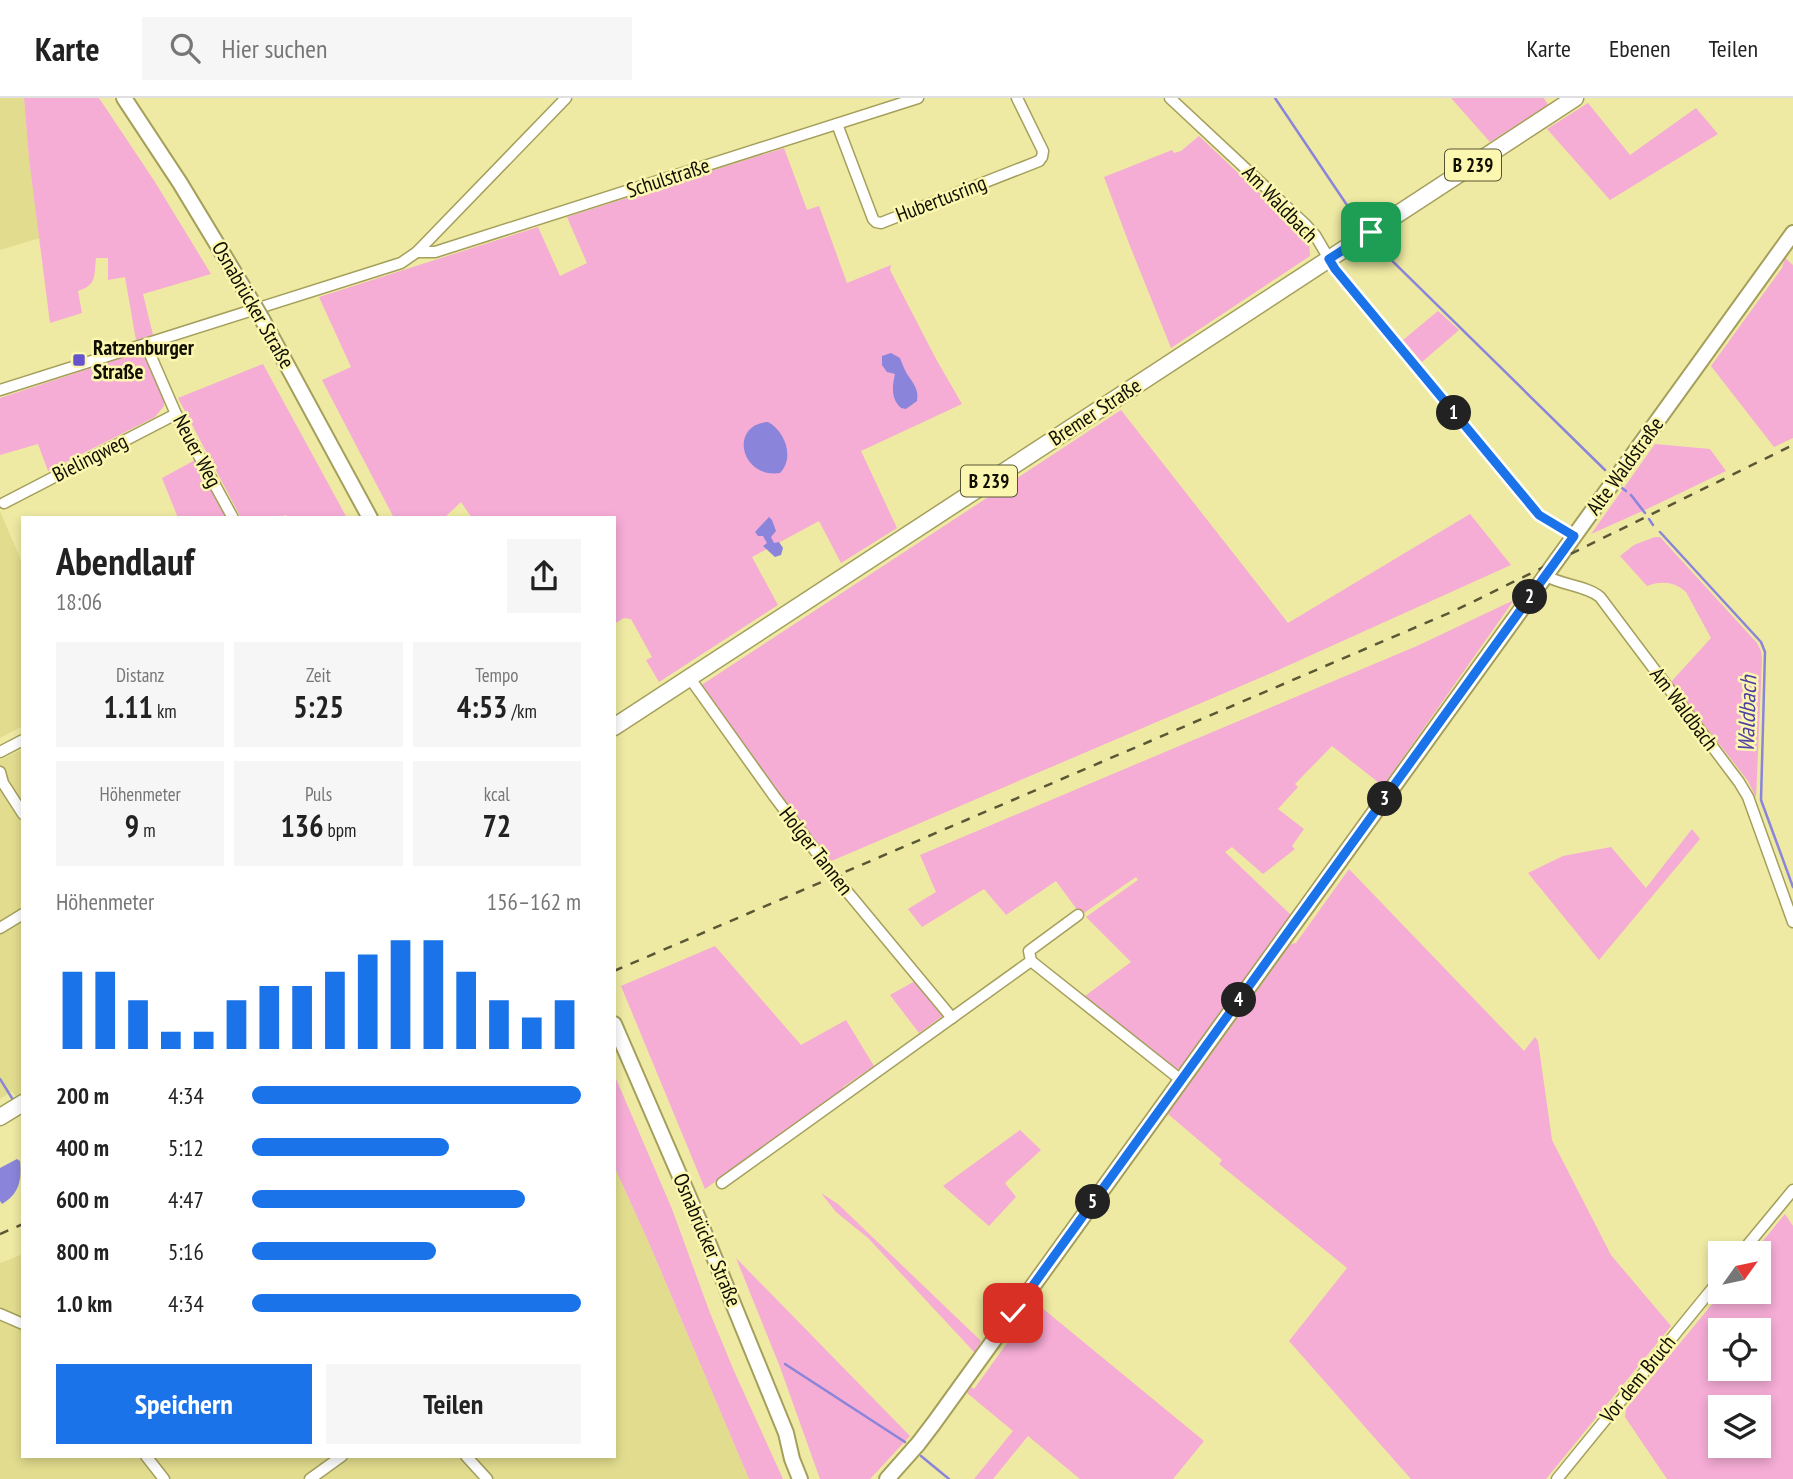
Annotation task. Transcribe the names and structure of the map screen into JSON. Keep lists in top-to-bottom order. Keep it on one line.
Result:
{"streets":{"main road":["B 239","Bremer Straße"],"street":["Schulstraße","Hubertusring","Am Waldbach","Osnabrücker Straße","Neuer Weg","Bielingweg","Alte Waldstraße","Holger Tannen","Vor dem Bruch"]},"crossings":[["Schulstraße","Hubertusring"],["Am Waldbach","Bremer Straße"],["Am Waldbach","Alte Waldstraße"],["Bremer Straße","Holger Tannen"],["Neuer Weg","Bielingweg"]],"water":["Waldbach"],"places":{"transit":["Ratzenburger Straße"]},"north":"top right","page":{"header":"Karte","search":"Hier suchen","nav":["Karte","Ebenen","Teilen"],"pins":["1","2","3","4","5"],"heading":["Abendlauf","18:06"],"stats":[["Distanz","1.11 km"],["Zeit","5:25"],["Tempo","4:53 /km"],["Höhenmeter","9 m"],["Puls","136 bpm"],["kcal","72"]],"chart":["Höhenmeter","156–162 m"],"list":[{"name":"200 m","note":"4:34"},{"name":"400 m","note":"5:12"},{"name":"600 m","note":"4:47"},{"name":"800 m","note":"5:16"},{"name":"1.0 km","note":"4:34"}],"buttons":["Speichern","Teilen"]}}
